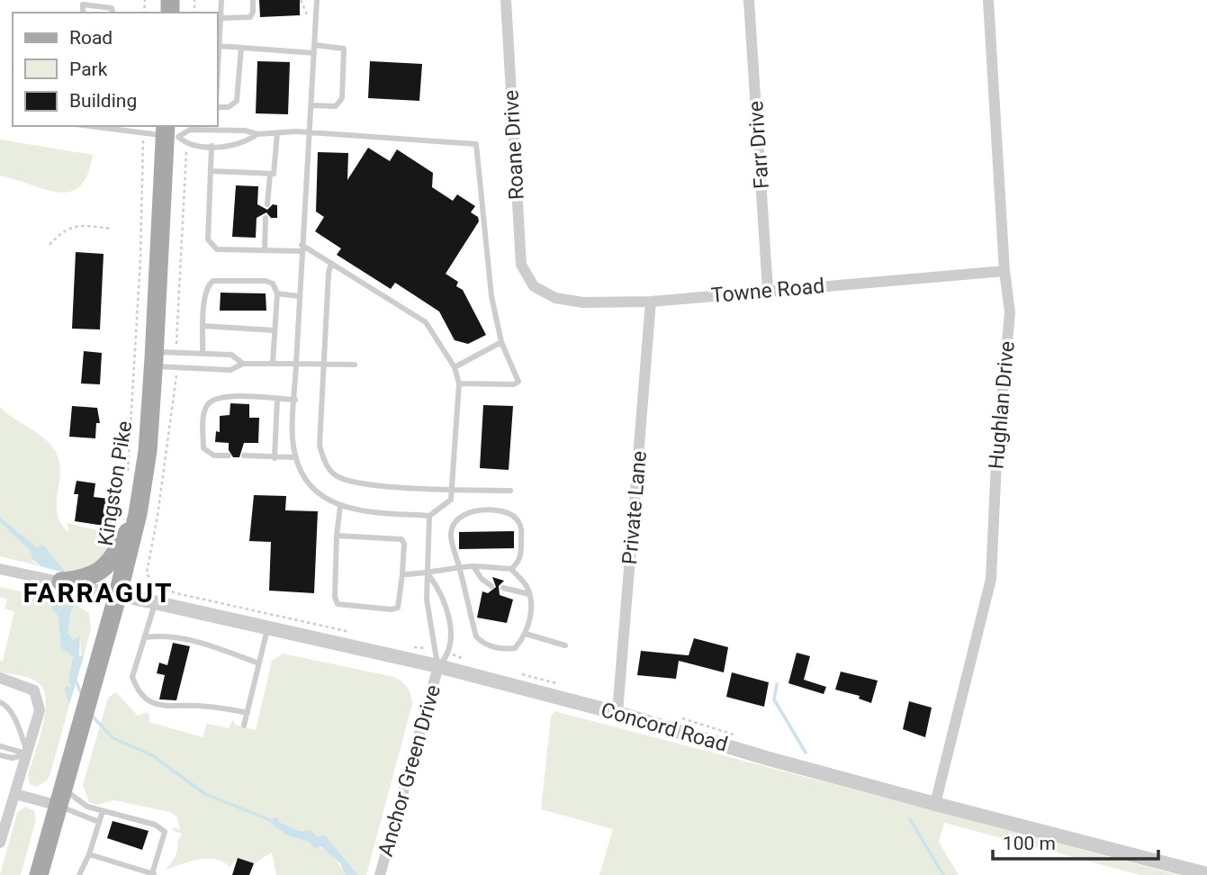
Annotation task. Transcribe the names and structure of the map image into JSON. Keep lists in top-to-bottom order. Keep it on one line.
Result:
{"streets":{"main road":["Kingston Pike"],"street":["Roane Drive","Farr Drive","Towne Road","Hughlan Drive","Private Lane","Concord Road","Anchor Green Drive"]},"crossings":[["Roane Drive","Towne Road"],["Farr Drive","Towne Road"],["Towne Road","Hughlan Drive"],["Towne Road","Private Lane"],["Hughlan Drive","Concord Road"],["Kingston Pike","Concord Road"],["Private Lane","Concord Road"],["Concord Road","Anchor Green Drive"]],"districts":["FARRAGUT"],"legend":["Road","Park","Building"],"scale_bar":"100 m"}
